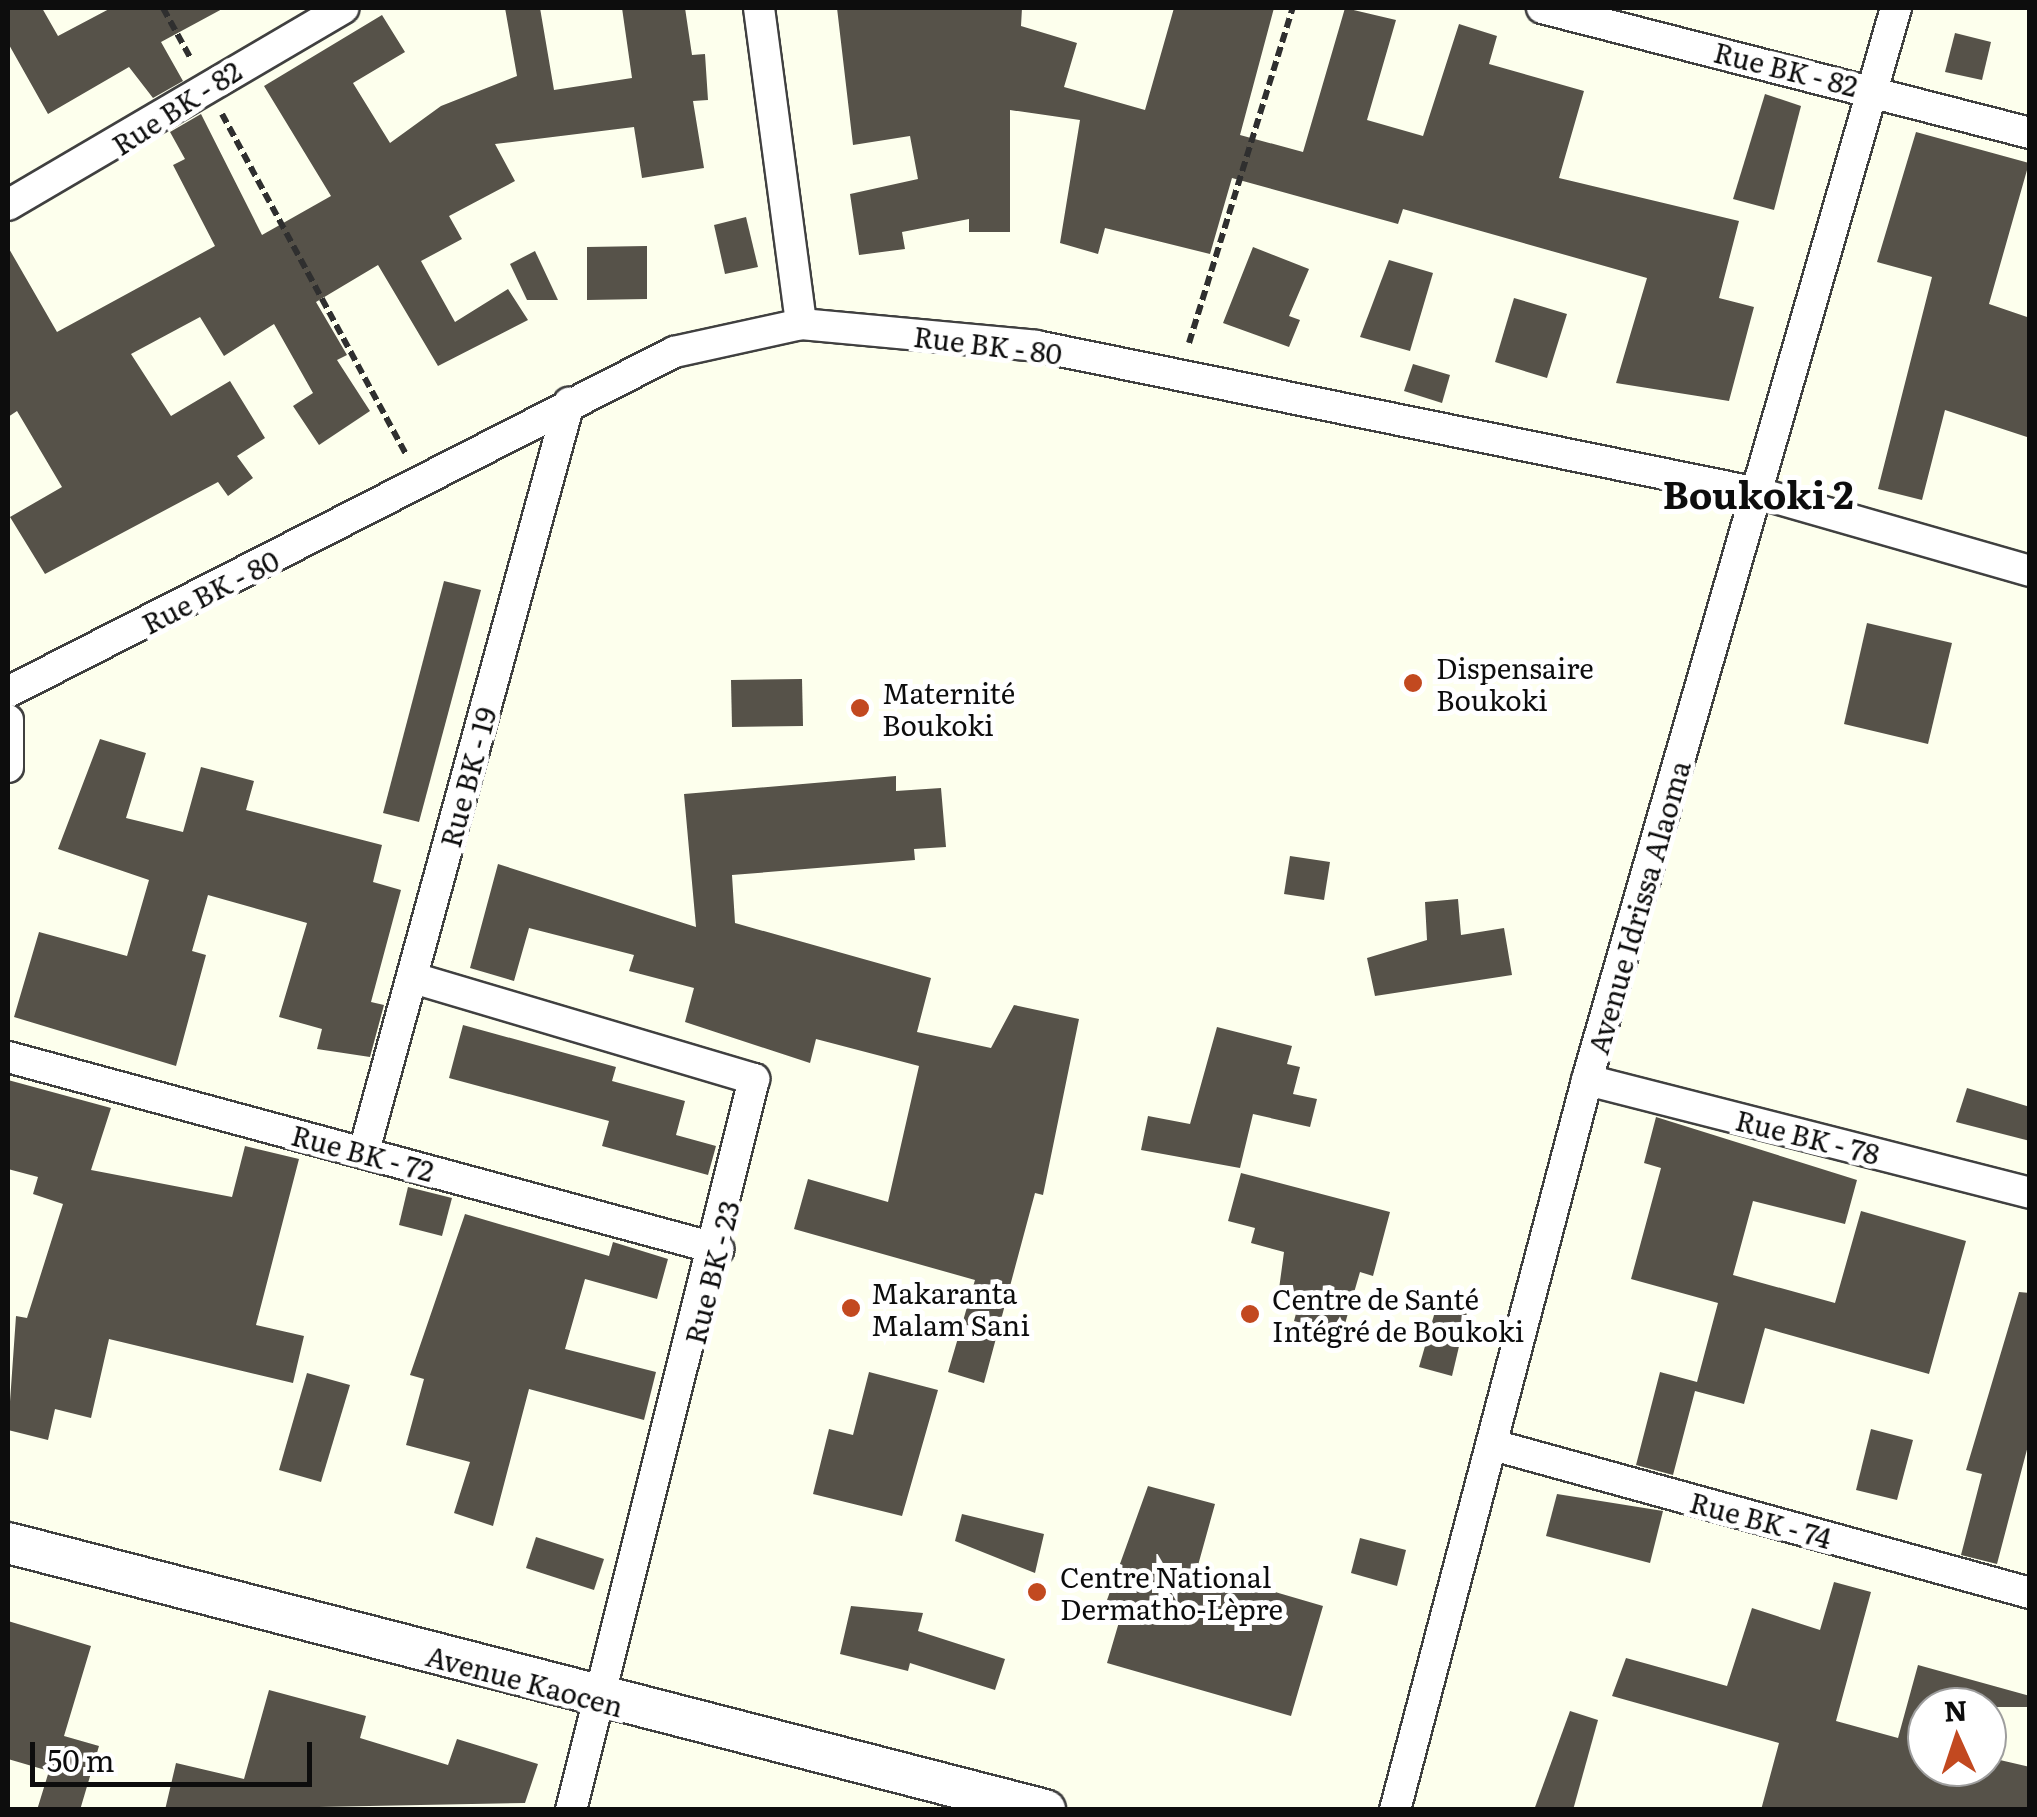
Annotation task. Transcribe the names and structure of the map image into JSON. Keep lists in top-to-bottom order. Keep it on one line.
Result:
{"streets":{"street":["Rue BK - 82","Rue BK - 80","Rue BK - 19","Avenue Idrissa Alaoma","Rue BK - 78","Rue BK - 72","Rue BK - 23","Rue BK - 74","Avenue Kaocen"]},"crossings":[["Rue BK - 82","Avenue Idrissa Alaoma"],["Rue BK - 80","Rue BK - 19"],["Rue BK - 80","Avenue Idrissa Alaoma"],["Rue BK - 19","Rue BK - 72"],["Rue BK - 19","Rue BK - 23"],["Avenue Idrissa Alaoma","Rue BK - 78"],["Avenue Idrissa Alaoma","Rue BK - 74"],["Rue BK - 72","Rue BK - 23"],["Rue BK - 23","Avenue Kaocen"]],"districts":["Boukoki 2"],"places":["Dispensaire Boukoki","Maternité Boukoki","Makaranta Malam Sani","Centre de Santé Intégré de Boukoki","Centre National Dermatho-Lèpre"],"scale_bar":"50 m","north":"top"}
